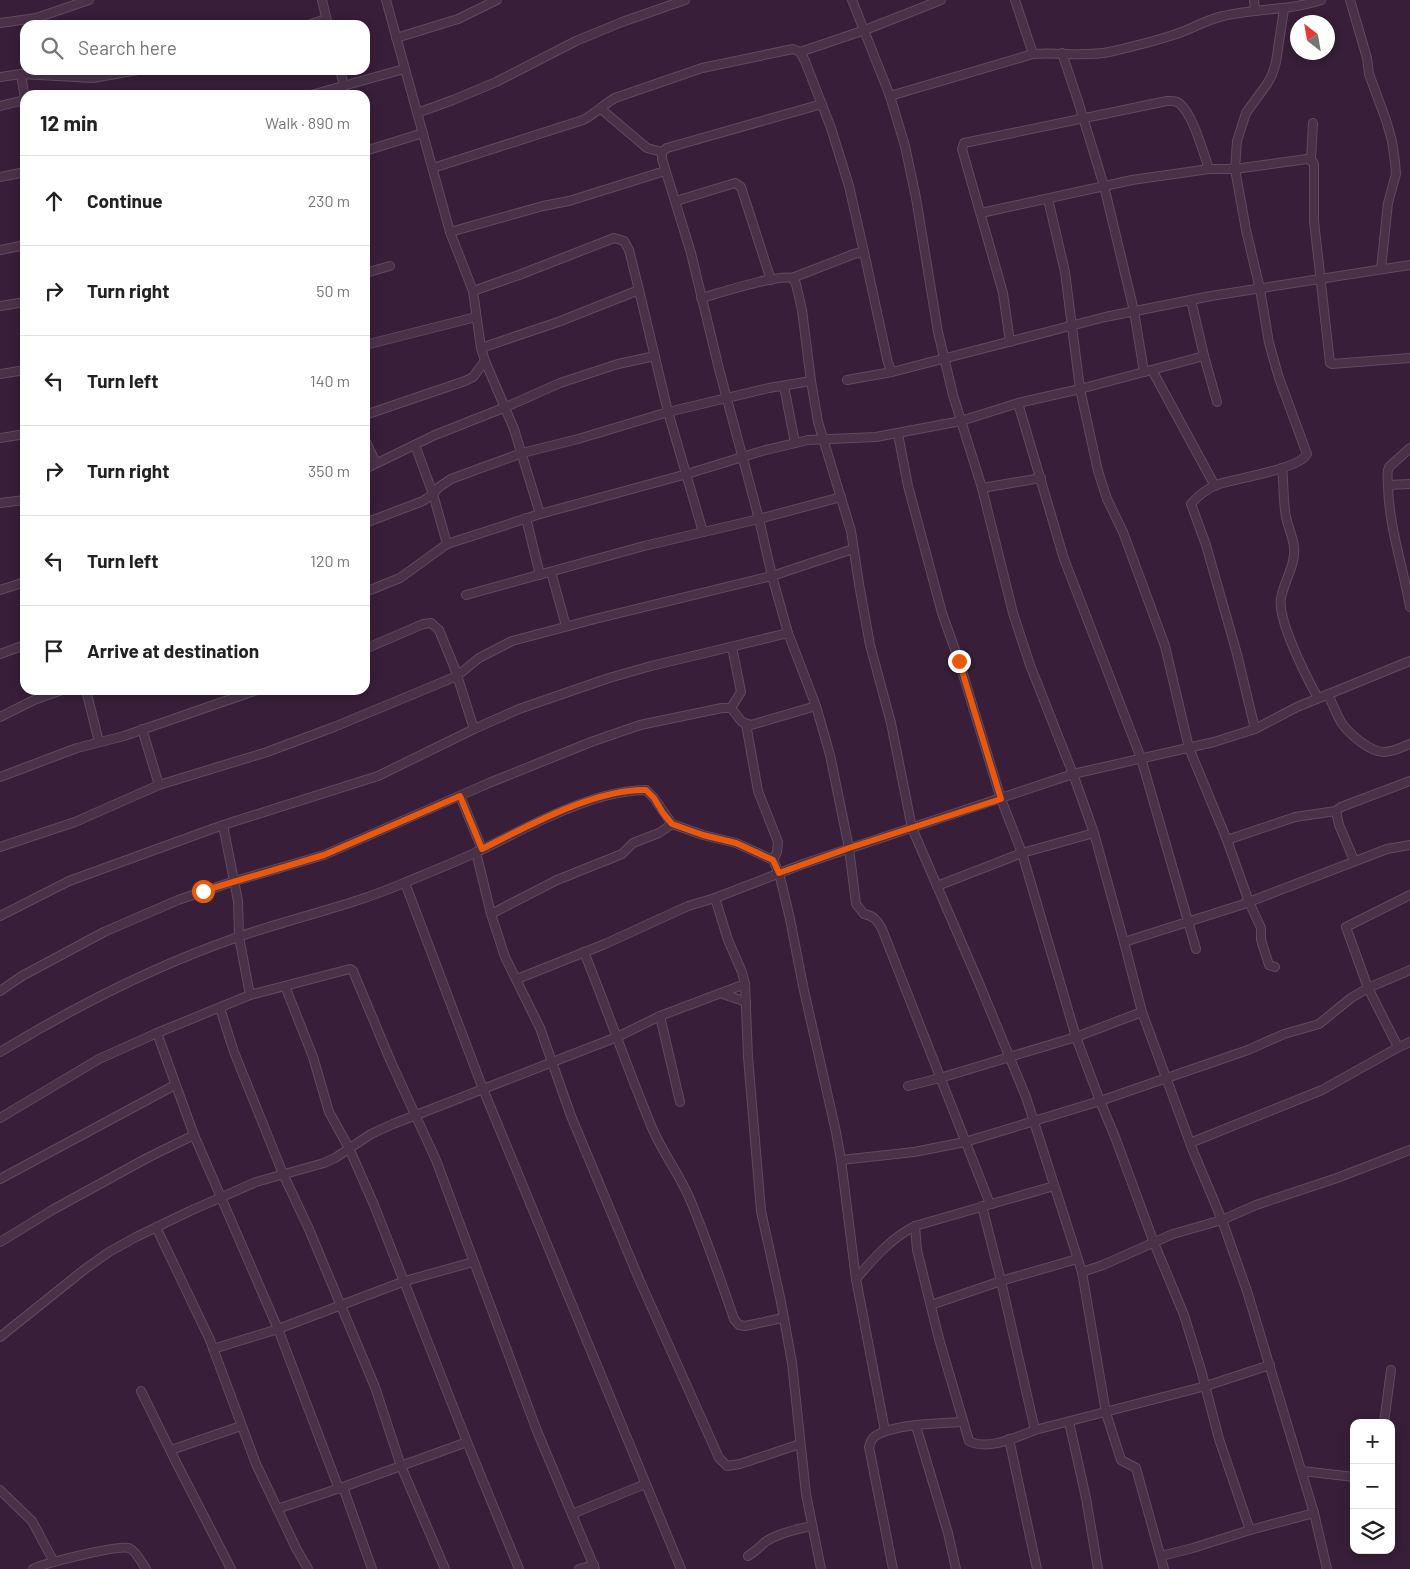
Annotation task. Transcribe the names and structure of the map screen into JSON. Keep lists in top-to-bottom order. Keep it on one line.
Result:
{"north":"top left","page":{"search":"Search here","heading":["12 min","Walk · 890 m"],"list":[["Continue","230 m"],["Turn right","50 m"],["Turn left","140 m"],["Turn right","350 m"],["Turn left","120 m"],"Arrive at destination"],"map_buttons":["+","−"]}}
